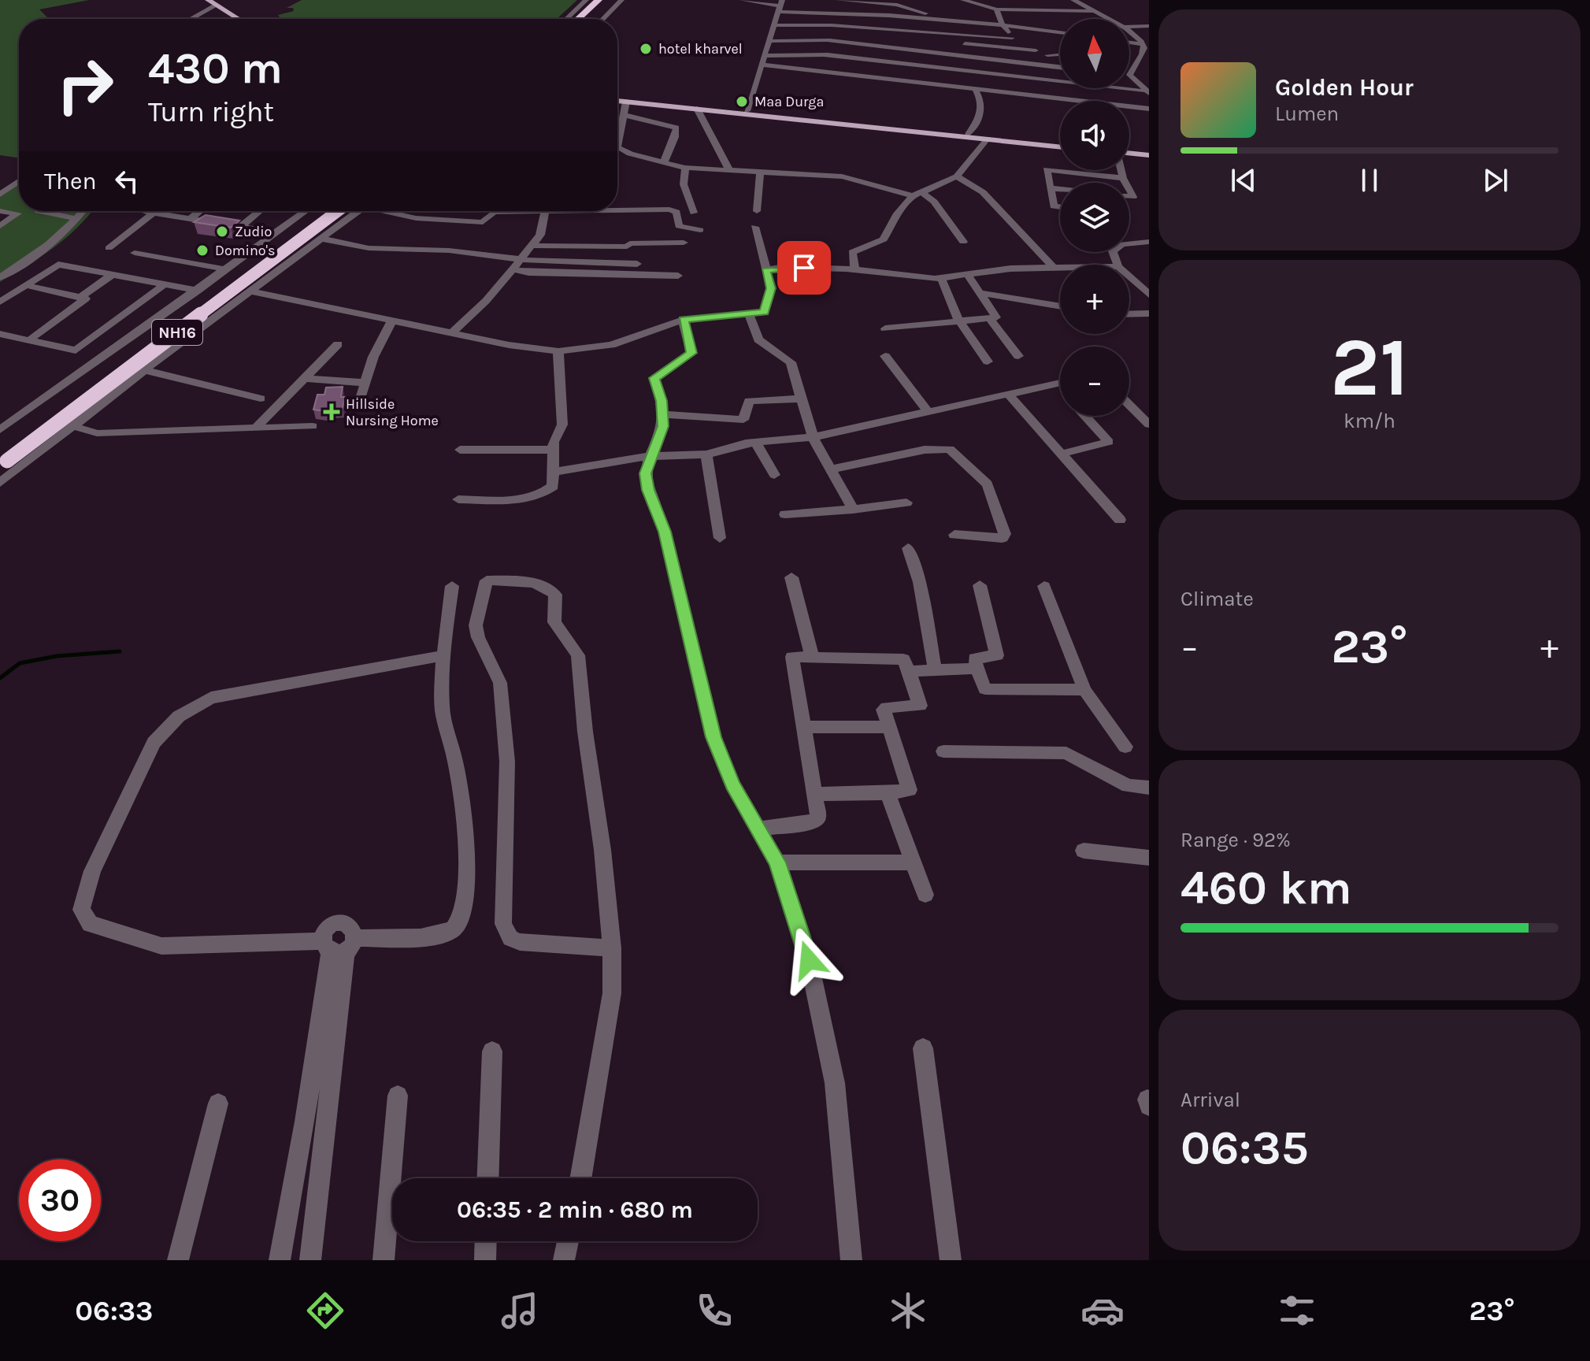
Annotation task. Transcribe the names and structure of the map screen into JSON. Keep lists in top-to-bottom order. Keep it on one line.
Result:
{"streets":{"highway":["NH16"]},"places":{"other":["hotel kharvel","Maa Durga","Zudio","Domino's"],"health":["Hillside Nursing Home"]},"north":"top","page":{"map_buttons":["+","−"],"turn":["430 m","Turn right"],"song":["Golden Hour","Lumen"],"then":"Then","tile":[["21","km/h"],"Climate",["Range · 92%","460 km"],["Arrival","06:35"]],"heat":["−","23°","+"],"limit":"30","trip":"06:35 · 2 min · 680 m","tabs":["06:33","23°"]}}
